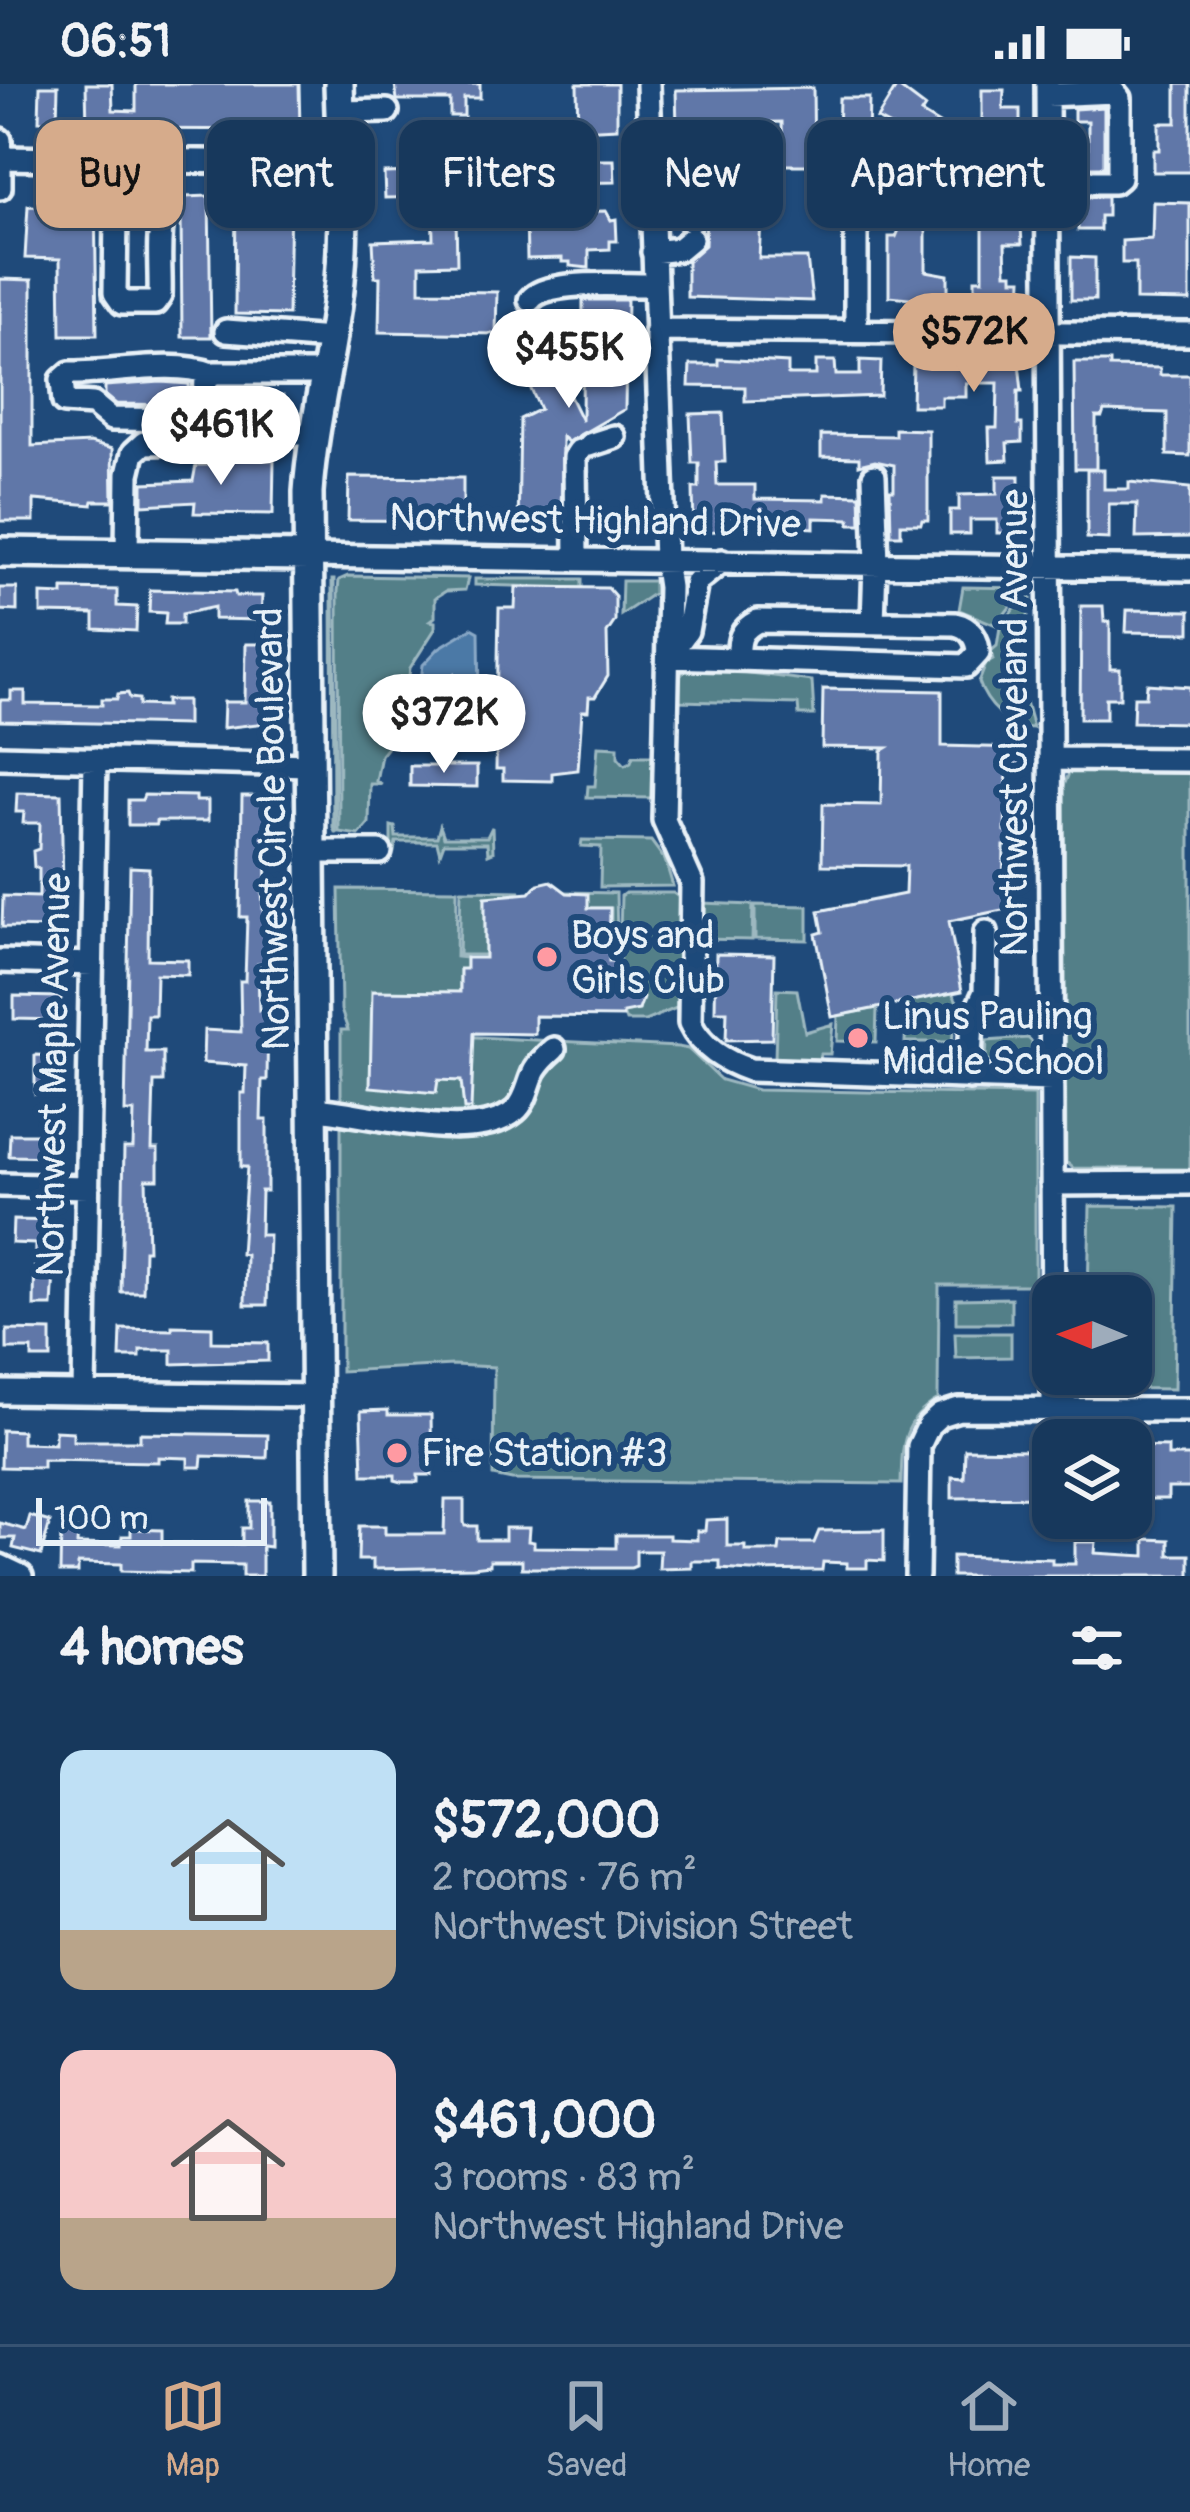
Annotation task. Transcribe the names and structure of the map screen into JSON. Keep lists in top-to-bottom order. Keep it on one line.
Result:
{"streets":{"main road":["Northwest Highland Drive","Northwest Circle Boulevard"],"street":["Northwest Cleveland Avenue","Northwest Maple Avenue"]},"crossings":[["Northwest Highland Drive","Northwest Cleveland Avenue"],["Northwest Highland Drive","Northwest Circle Boulevard"]],"places":["Boys and Girls Club","Linus Pauling Middle School","Fire Station #3"],"scale_bar":"100 m","north":"left","page":{"status":"06:51","chip":["Buy","Rent","Filters","New","Apartment"],"price":["$572K","$455K","$461K","$372K"],"scale":"100 m","heading":"4 homes","list":[{"name":"$572,000","note":"2 rooms · 76 m² · Northwest Division Street"},{"name":"$461,000","note":"3 rooms · 83 m² · Northwest Highland Drive"}],"tabs":["Map","Saved","Home"]}}
